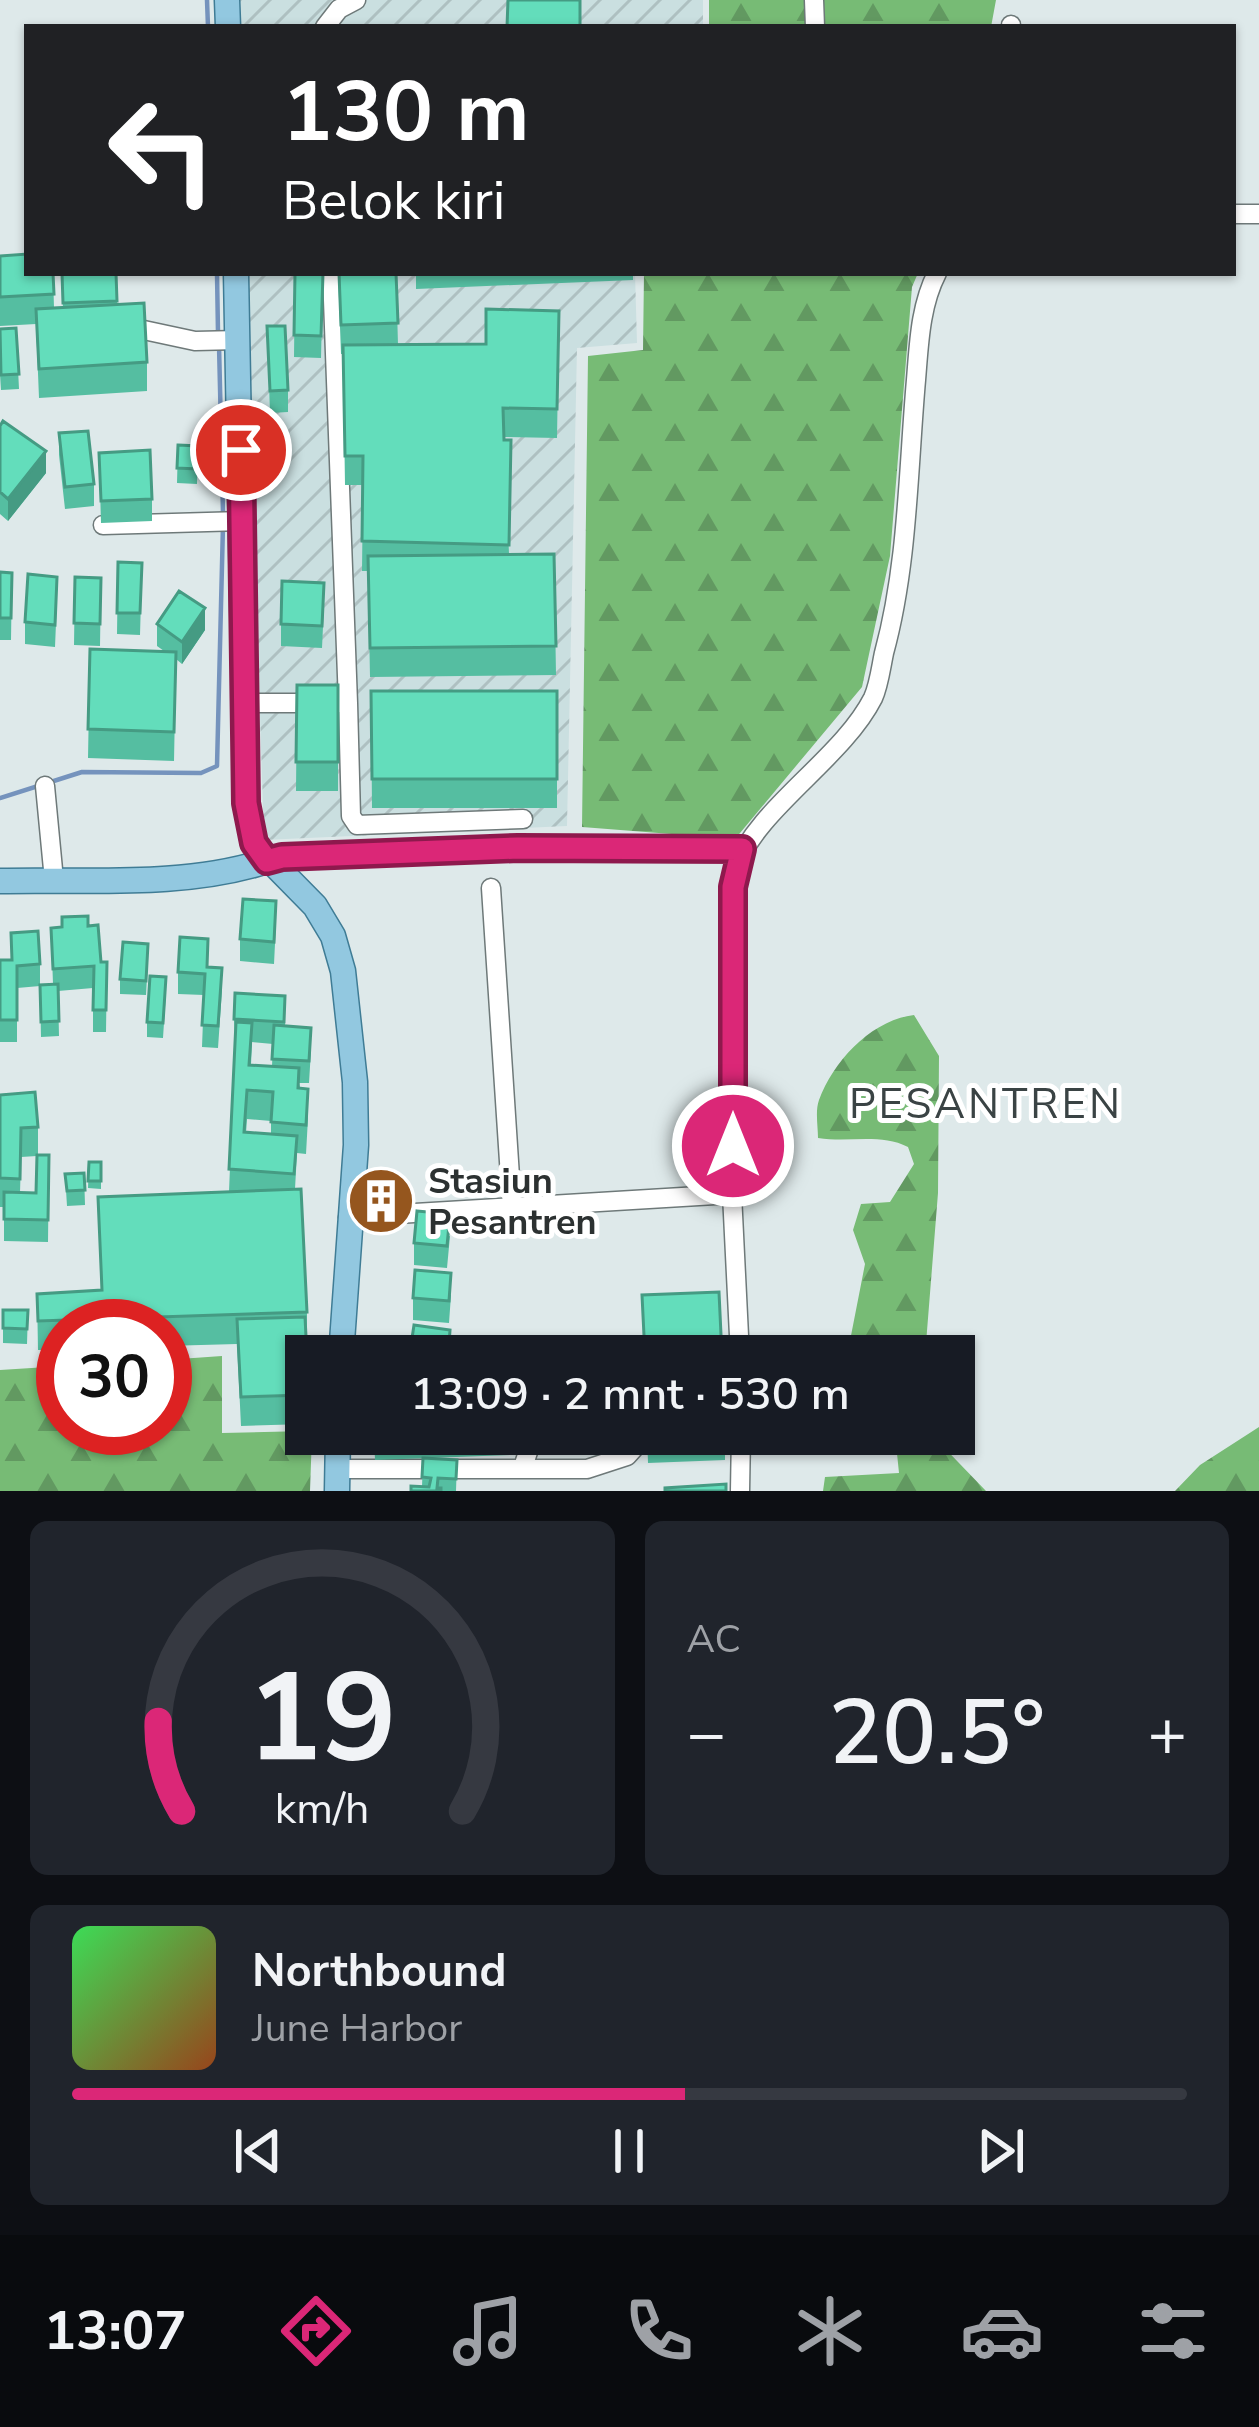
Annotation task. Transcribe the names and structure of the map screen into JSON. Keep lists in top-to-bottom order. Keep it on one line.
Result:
{"districts":["PESANTREN"],"places":{"building":["Stasiun Pesantren"]},"page":{"turn":["130 m","Belok kiri"],"limit":"30","trip":"13:09 · 2 mnt · 530 m","tile":"AC","heat":["−","20.5°","+"],"song":["Northbound","June Harbor"],"tabs":"13:07","gauge":["19","km/h"]}}
